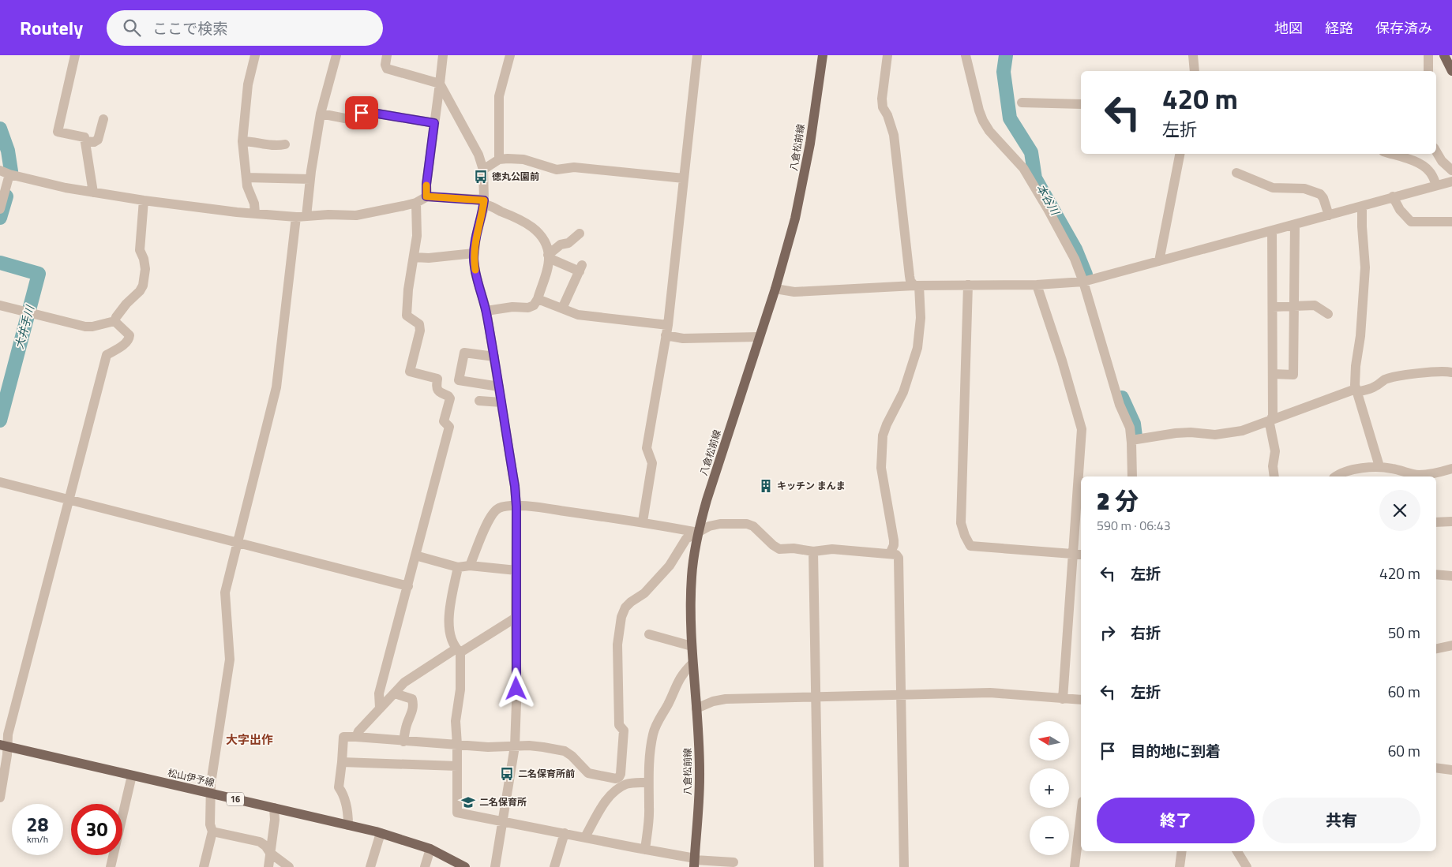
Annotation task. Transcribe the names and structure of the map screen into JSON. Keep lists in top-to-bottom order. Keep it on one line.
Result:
{"streets":{"main road":["八倉松前線","松山伊予線","16"]},"districts":["大字出作"],"water":["本谷川","大井手川"],"places":{"bus stop":["徳丸公園前","二名保育所前"],"building":["キッチン まんま"],"school or university":["二名保育所"]},"north":"left","page":{"header":"Routely","search":"ここで検索","nav":["地図","経路","保存済み"],"turn":["420 m","左折"],"heading":["2 分","590 m · 06:43"],"list":[{"name":"左折","value":"420 m"},{"name":"右折","value":"50 m"},{"name":"左折","value":"60 m"},{"name":"目的地に到着","value":"60 m"}],"map_buttons":["+","−"],"buttons":["終了","共有"],"speed":"28 km/h","limit":"30"}}
